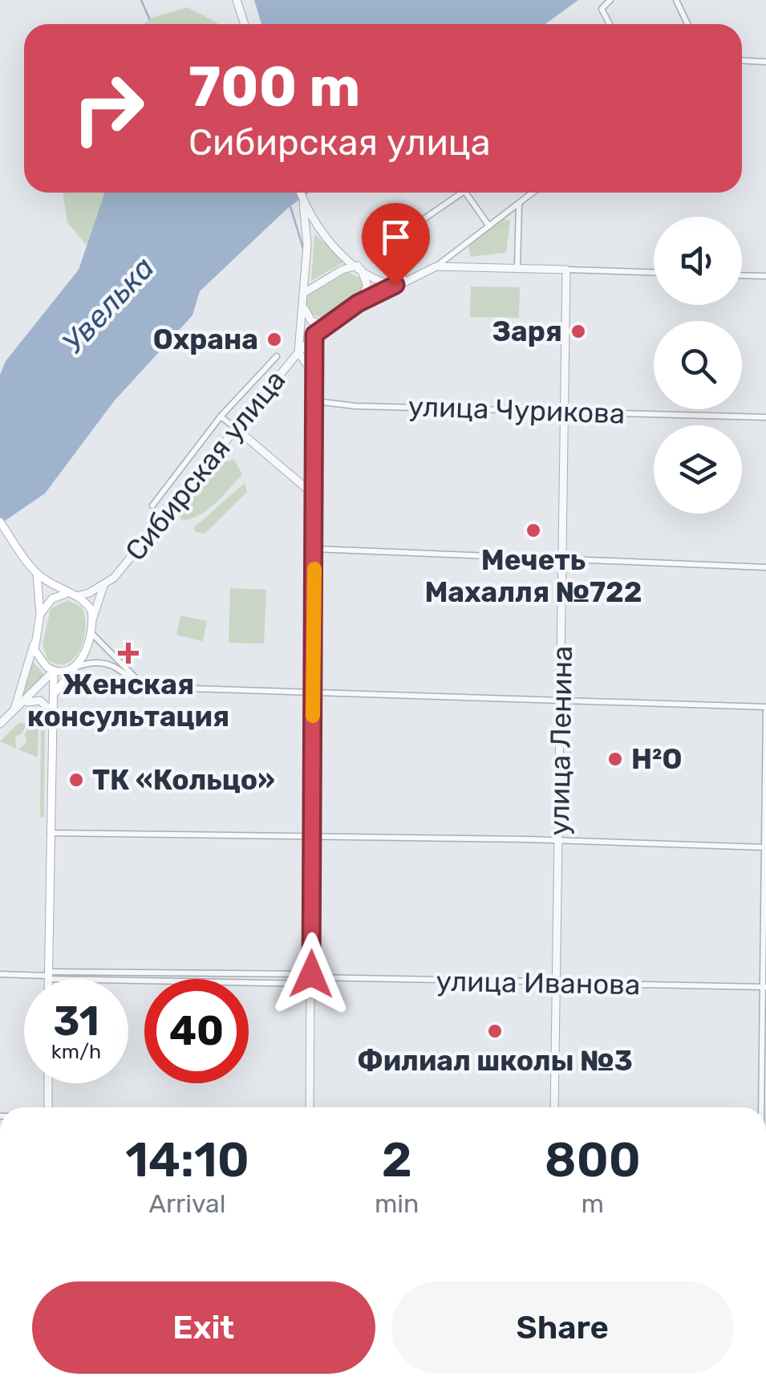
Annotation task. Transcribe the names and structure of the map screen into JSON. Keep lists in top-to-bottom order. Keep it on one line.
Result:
{"streets":{"street":["улица Чурикова","Сибирская улица","улица Ленина","улица Иванова"]},"crossings":[["улица Чурикова","улица Ленина"],["Сибирская улица","улица Ленина"],["улица Ленина","улица Иванова"]],"water":["Увелька"],"places":{"other":["Заря","Охрана","Мечеть Махалля №722","H²O","ТК «Кольцо»","Филиал школы №3"],"health":["Женская консультация"]},"page":{"turn":["700 m","Сибирская улица"],"speed":"31 km/h","limit":"40","eta":["14:10","Arrival","2","min","800","m"],"buttons":["Exit","Share"]}}
